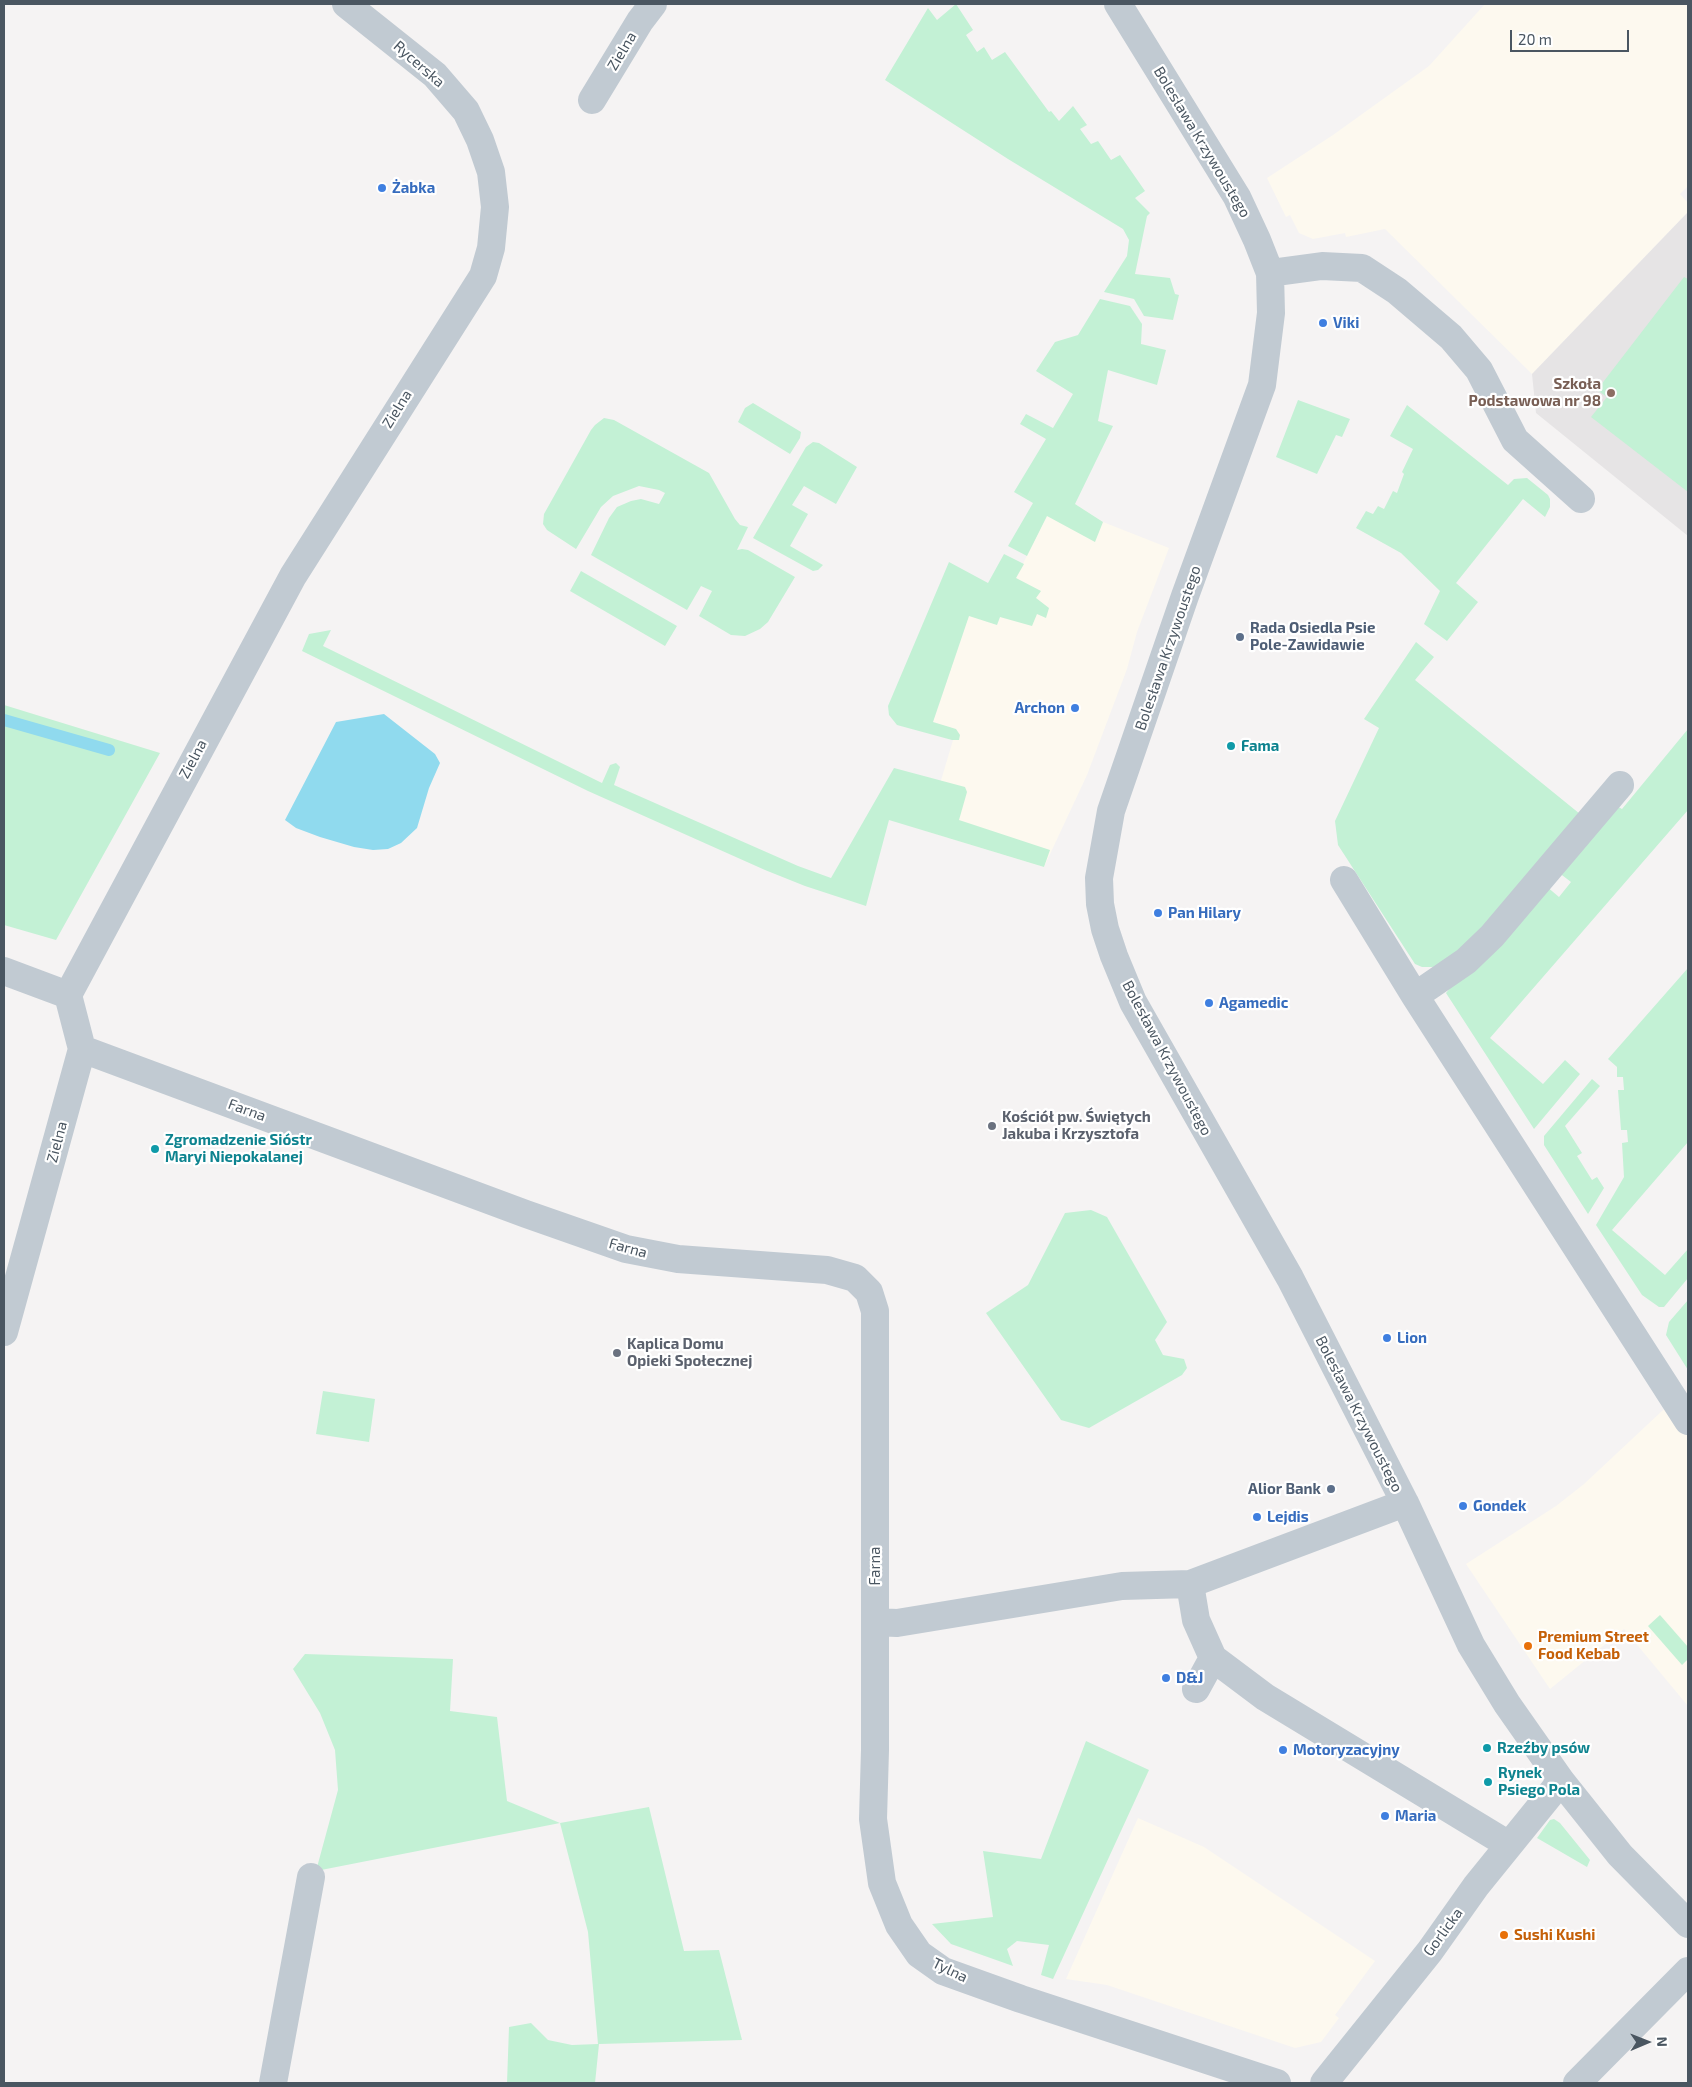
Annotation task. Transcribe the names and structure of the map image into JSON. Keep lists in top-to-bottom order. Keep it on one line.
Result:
{"streets":{"street":["Zielna","Rycerska","Bolesława Krzywoustego","Farna","Gorlicka","Tylna"]},"crossings":[["Zielna","Rycerska"],["Zielna","Farna"],["Bolesława Krzywoustego","Gorlicka"],["Farna","Tylna"]],"places":["Żabka","Viki","Szkoła Podstawowa nr 98","Rada Osiedla Psie Pole-Zawidawie","Archon","Fama","Pan Hilary","Agamedic","Kościół pw. Świętych Jakuba i Krzysztofa","Zgromadzenie Sióstr Maryi Niepokalanej","Lion","Kaplica Domu Opieki Społecznej","Alior Bank","Gondek","Lejdis","Premium Street Food Kebab","D&J","Rzeźby psów","Motoryzacyjny","Rynek Psiego Pola","Maria","Sushi Kushi"],"scale_bar":"20 m","north":"right"}
